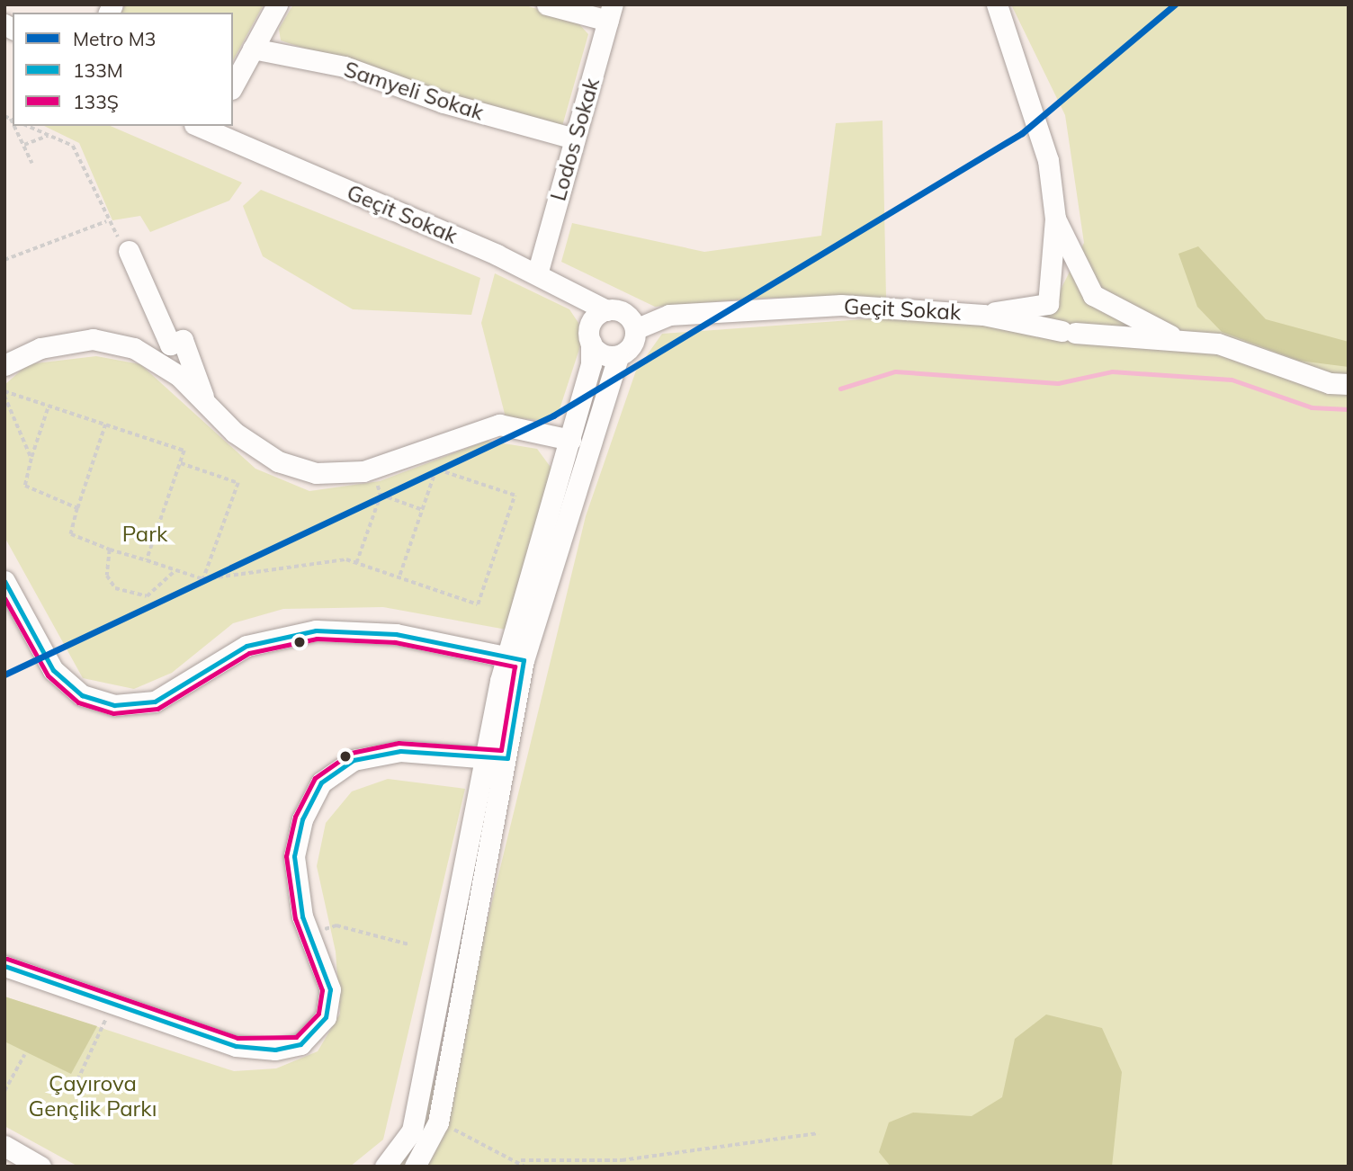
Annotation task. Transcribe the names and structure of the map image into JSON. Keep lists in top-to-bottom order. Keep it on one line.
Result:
{"streets":{"street":["Samyeli Sokak","Lodos Sokak","Geçit Sokak"]},"crossings":[["Samyeli Sokak","Lodos Sokak"],["Lodos Sokak","Geçit Sokak"]],"parks":["Park","Çayırova Gençlik Parkı"],"lines":["metro line M3","transit line 133M","transit line 133Ş"],"legend":["Metro M3","133M","133Ş"]}
